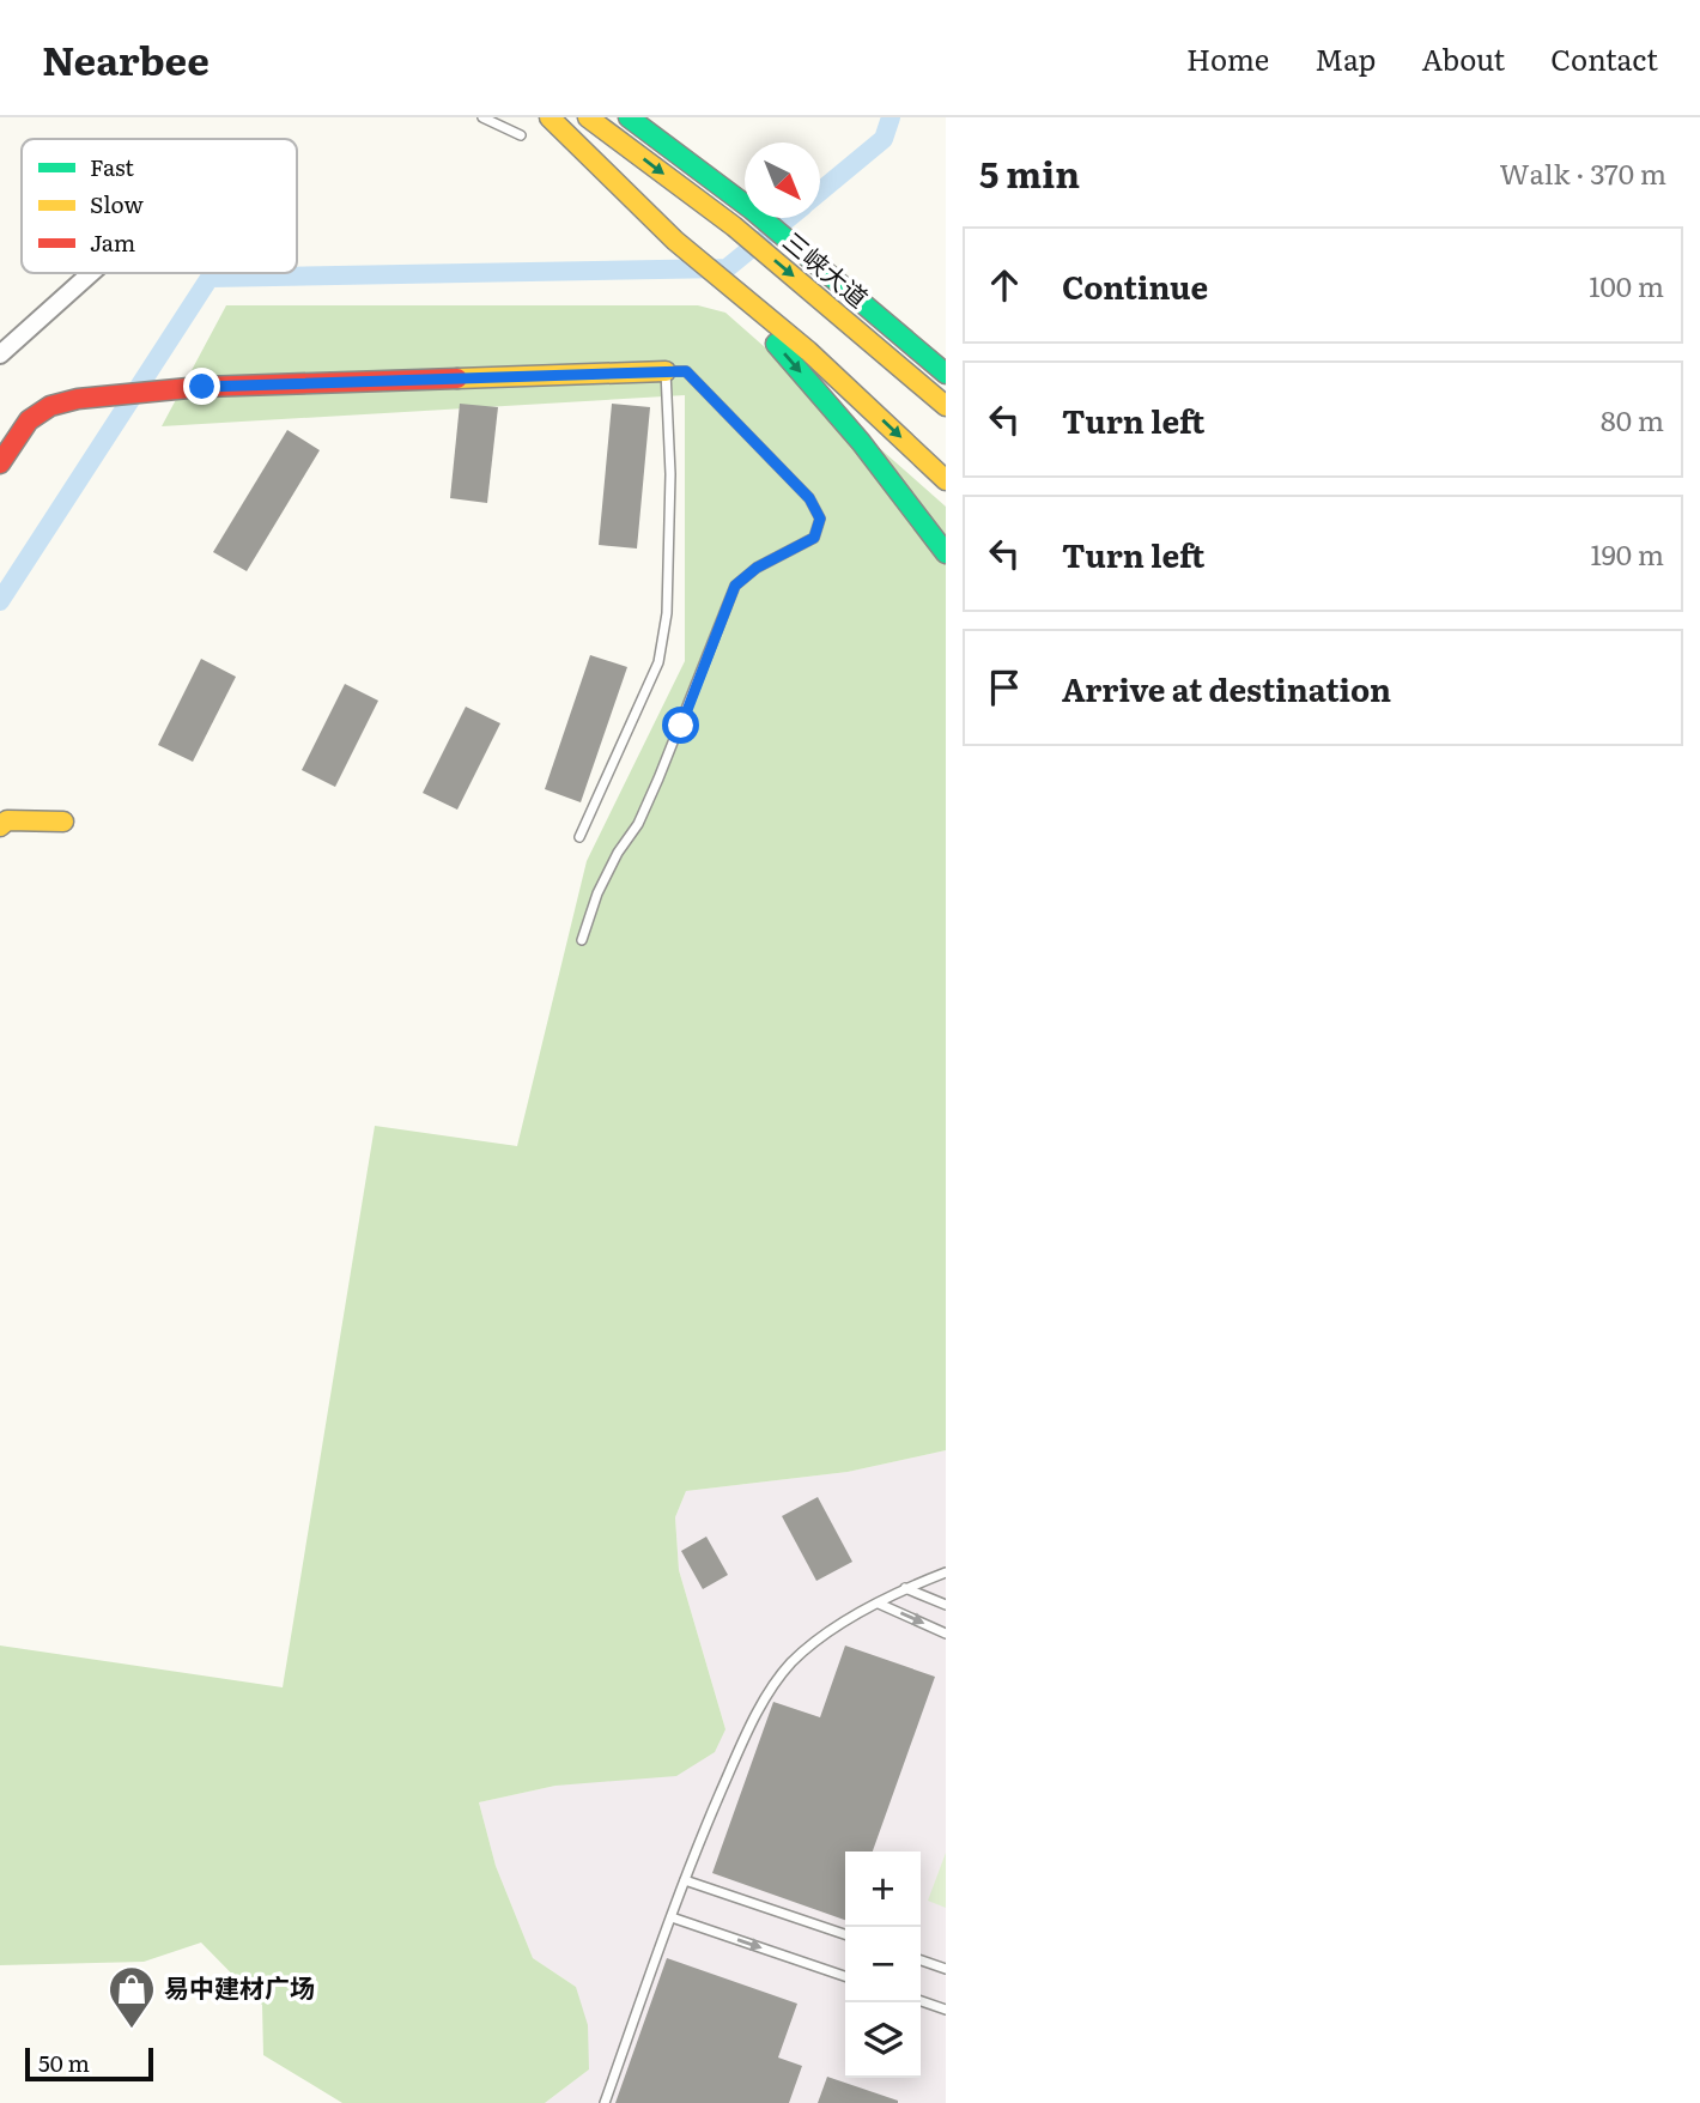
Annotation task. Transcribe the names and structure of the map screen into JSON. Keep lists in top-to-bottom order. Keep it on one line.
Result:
{"streets":{"main road":["三峡大道"]},"places":{"shop":["易中建材广场"]},"legend":["Fast","Slow","Jam"],"scale_bar":"50 m","north":"bottom right","page":{"header":"Nearbee","nav":["Home","Map","About","Contact"],"heading":["5 min","Walk · 370 m"],"list":[["Continue","100 m"],["Turn left","80 m"],["Turn left","190 m"],"Arrive at destination"],"map_buttons":["+","−"],"scale":"50 m"}}
